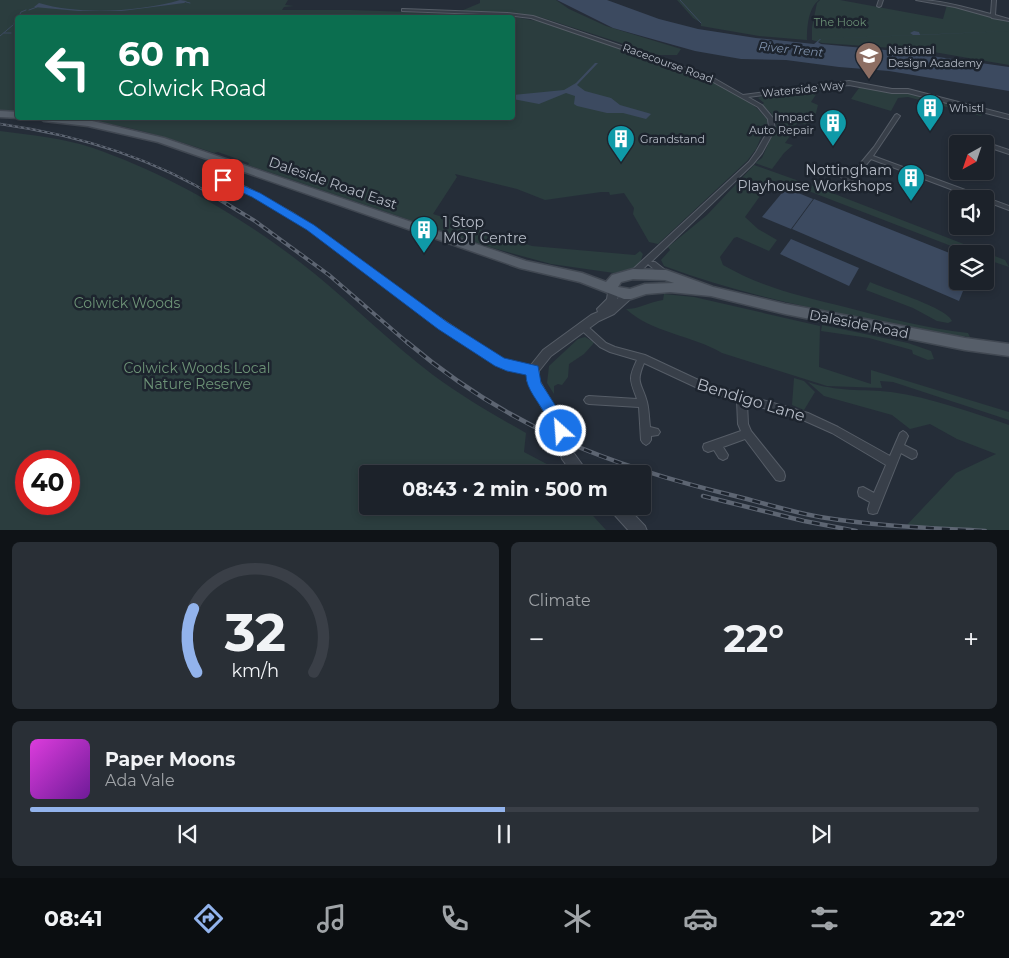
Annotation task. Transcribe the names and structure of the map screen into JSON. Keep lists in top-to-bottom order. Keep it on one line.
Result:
{"streets":{"main road":["Daleside Road East","Daleside Road"],"street":["Racecourse Road","Waterside Way","Bendigo Lane"]},"crossings":[["Racecourse Road","Waterside Way"],["Racecourse Road","Daleside Road"]],"water":["River Trent"],"parks":["The Hook","Colwick Woods","Colwick Woods Local Nature Reserve"],"places":{"school or university":["National Design Academy"],"building":["Whistl","Impact Auto Repair","Grandstand","Nottingham Playhouse Workshops","1 Stop MOT Centre"]},"north":"bottom left","page":{"turn":["60 m","Colwick Road"],"limit":"40","trip":"08:43 · 2 min · 500 m","tile":"Climate","heat":["−","22°","+"],"song":["Paper Moons","Ada Vale"],"tabs":["08:41","22°"],"gauge":["32","km/h"]}}
